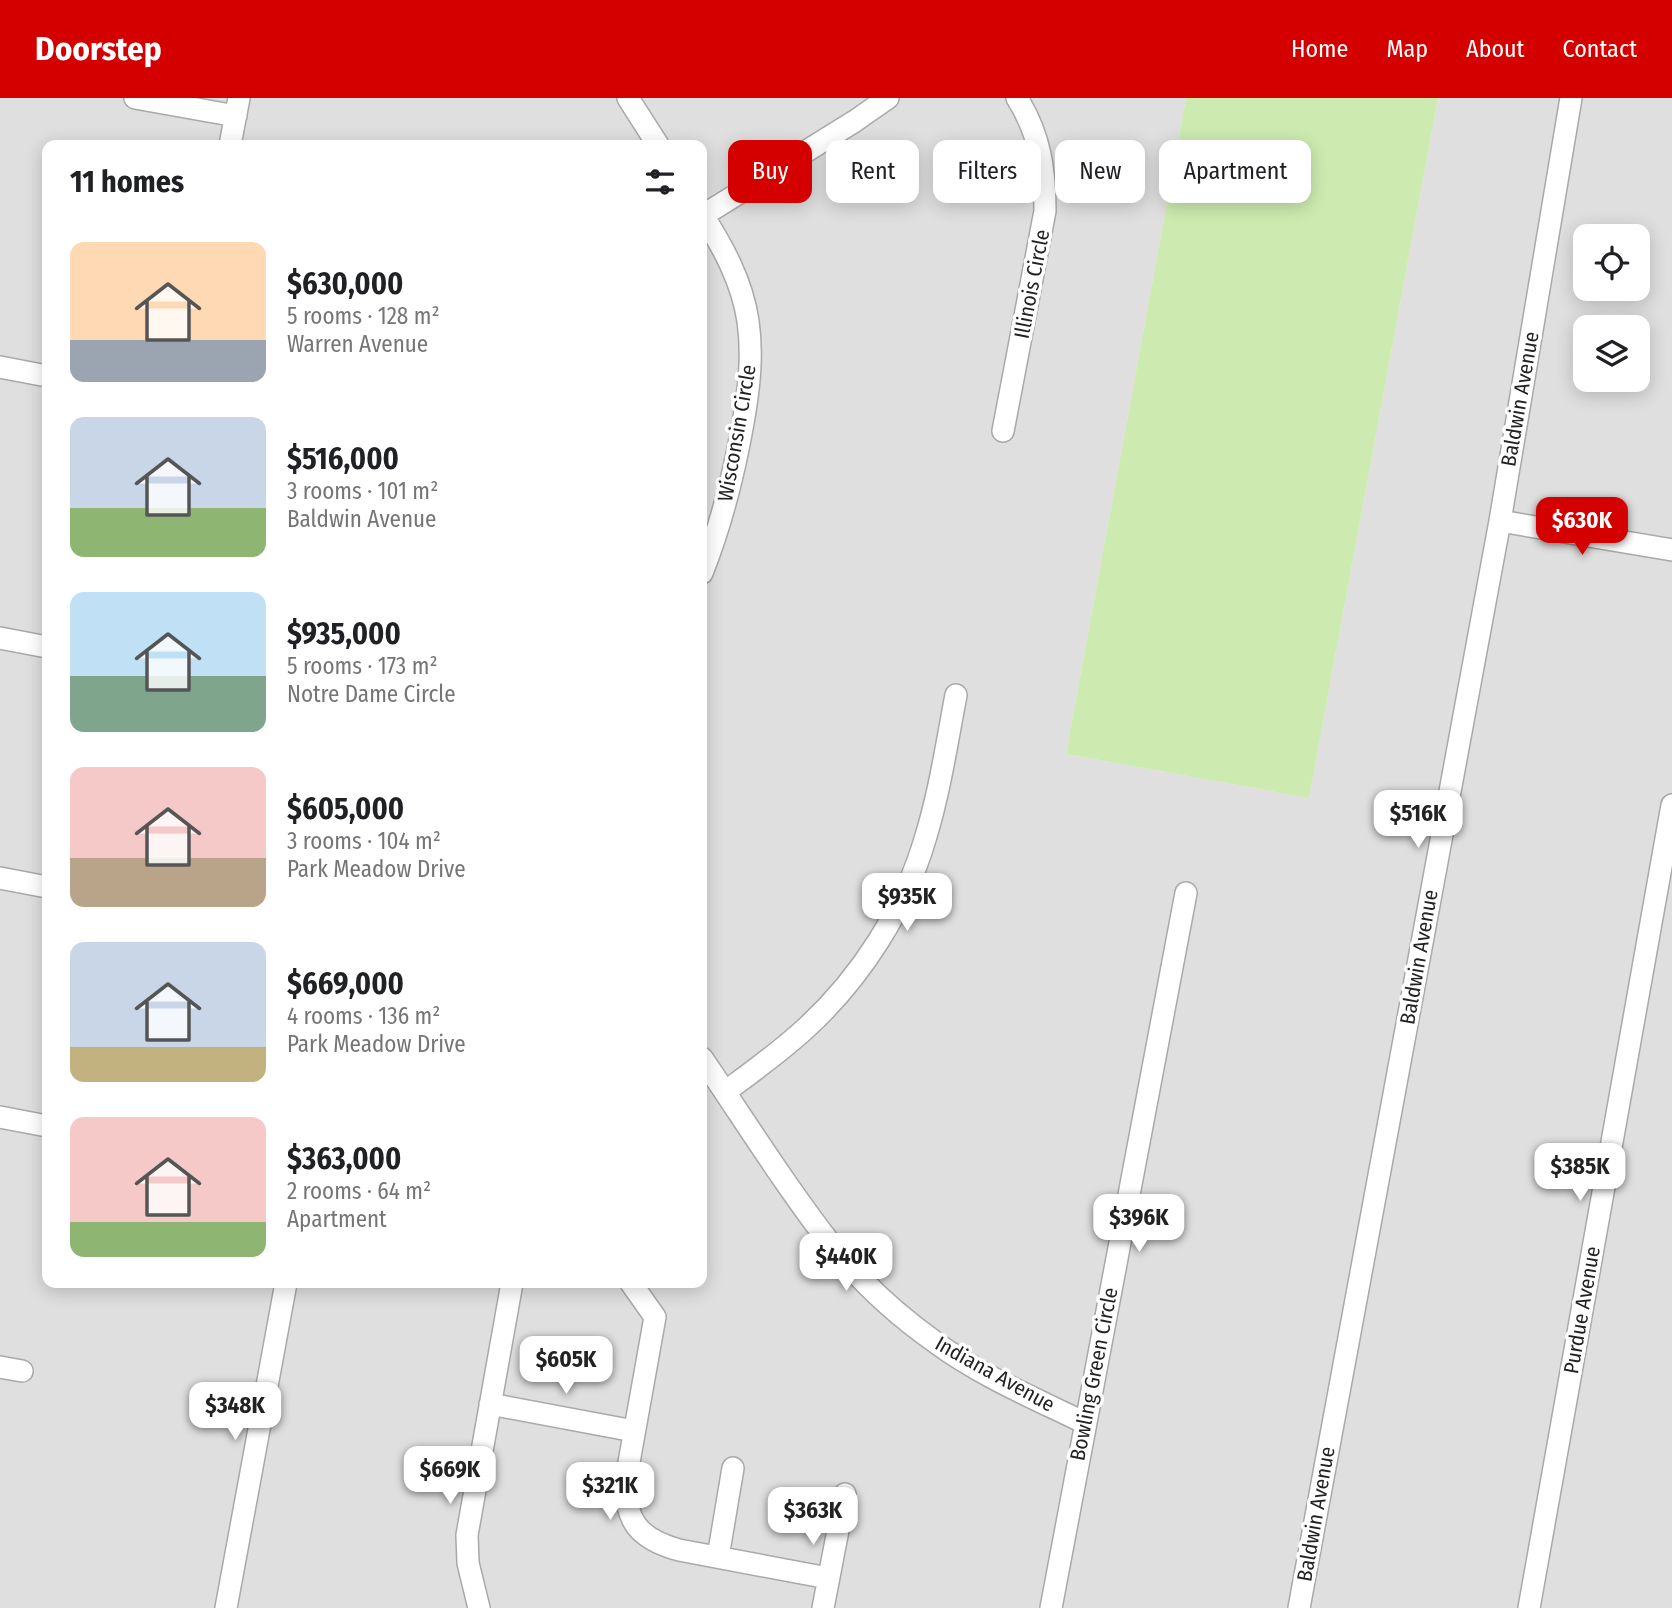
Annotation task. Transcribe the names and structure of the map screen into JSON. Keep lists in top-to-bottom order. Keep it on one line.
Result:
{"streets":{"street":["Illinois Circle","Baldwin Avenue","Wisconsin Circle","Purdue Avenue","Indiana Avenue","Bowling Green Circle"]},"crossings":[["Indiana Avenue","Bowling Green Circle"]],"page":{"header":"Doorstep","nav":["Home","Map","About","Contact"],"chip":["Buy","Rent","Filters","New","Apartment"],"heading":"11 homes","list":[{"name":"$630,000","note":"5 rooms · 128 m² · Warren Avenue"},{"name":"$516,000","note":"3 rooms · 101 m² · Baldwin Avenue"},{"name":"$935,000","note":"5 rooms · 173 m² · Notre Dame Circle"},{"name":"$605,000","note":"3 rooms · 104 m² · Park Meadow Drive"},{"name":"$669,000","note":"4 rooms · 136 m² · Park Meadow Drive"},{"name":"$363,000","note":"2 rooms · 64 m² · Apartment"}],"price":["$630K","$516K","$935K","$385K","$396K","$440K","$605K","$348K","$669K","$321K","$363K"]}}
